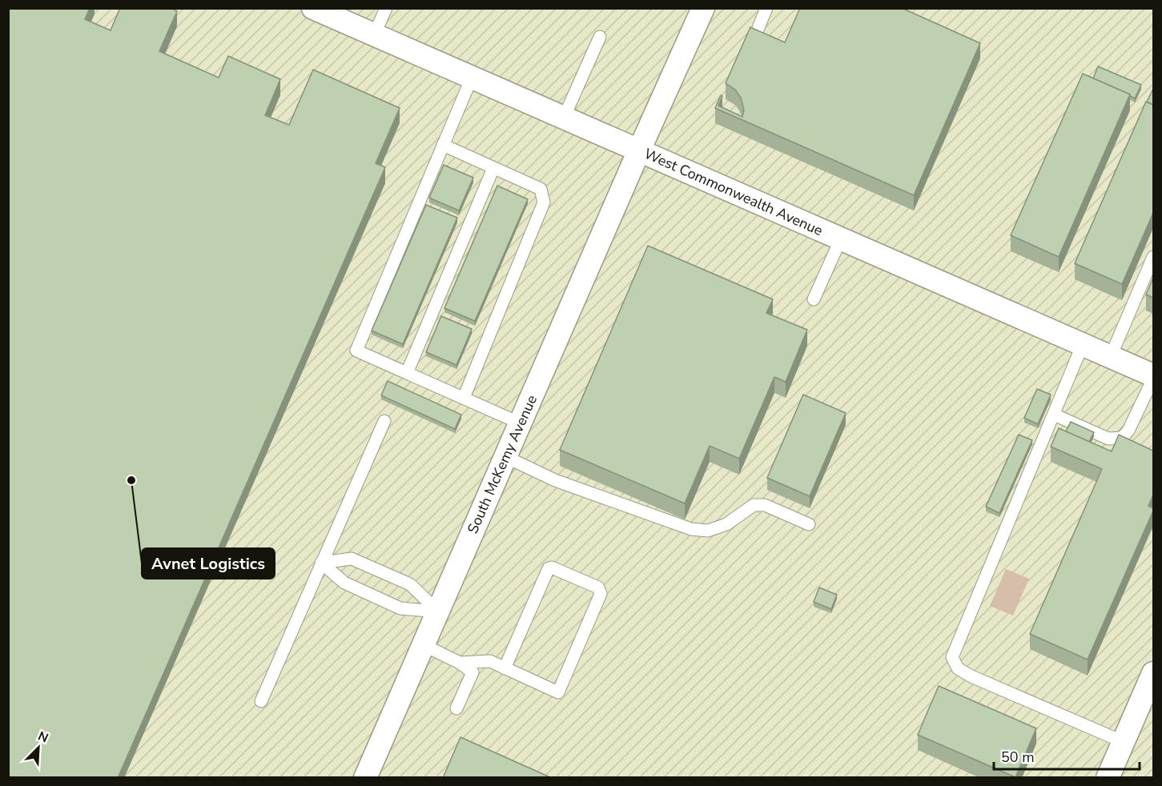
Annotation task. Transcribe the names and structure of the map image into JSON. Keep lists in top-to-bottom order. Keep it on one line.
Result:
{"streets":{"street":["West Commonwealth Avenue","South McKemy Avenue"]},"crossings":[["West Commonwealth Avenue","South McKemy Avenue"]],"places":["Avnet Logistics"],"scale_bar":"50 m","north":"top right"}
